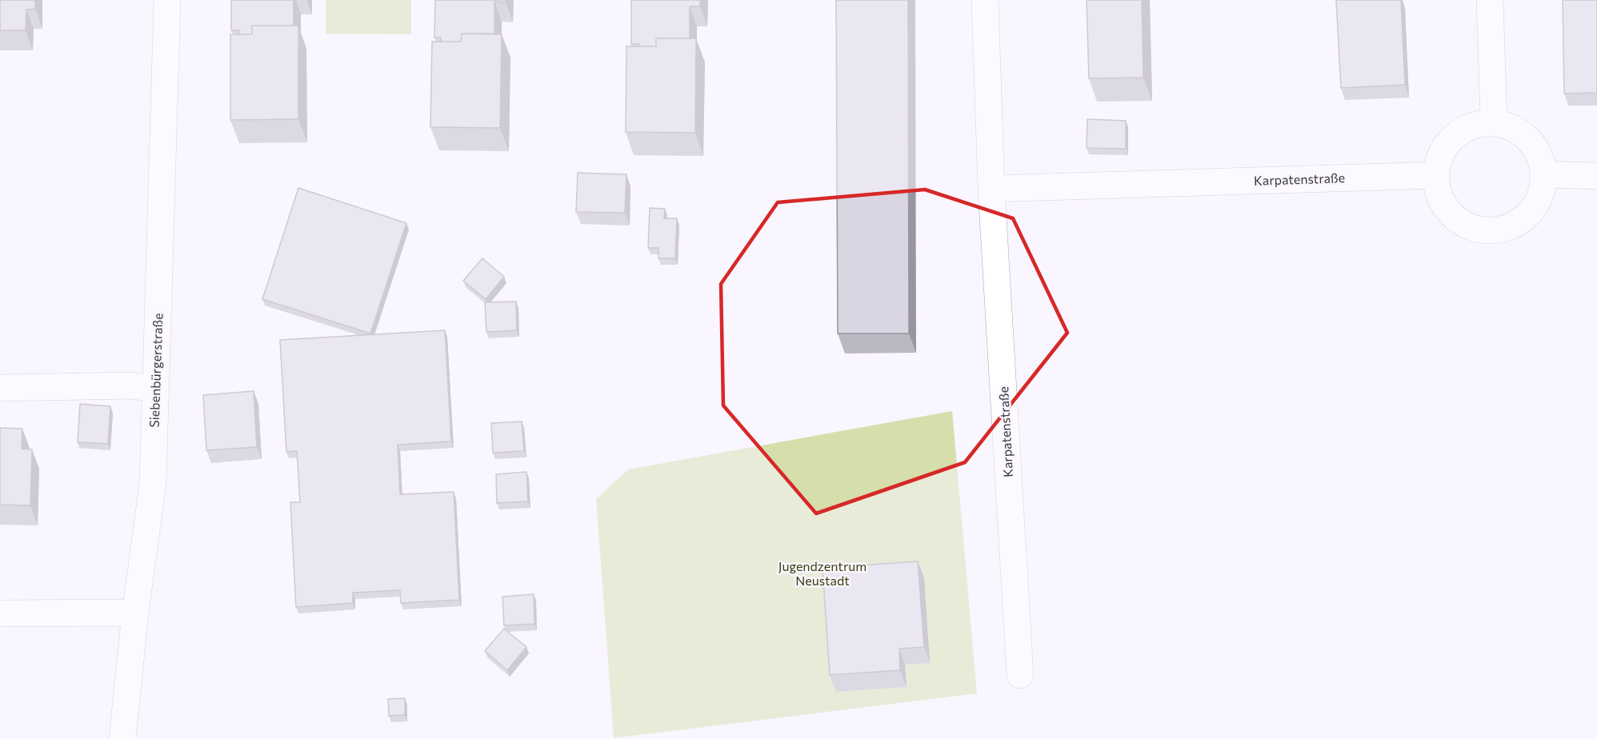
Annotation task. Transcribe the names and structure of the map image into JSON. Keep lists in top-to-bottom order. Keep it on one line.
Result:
{"streets":{"street":["Karpatenstraße","Siebenbürgerstraße"]},"parks":["Jugendzentrum Neustadt"]}
